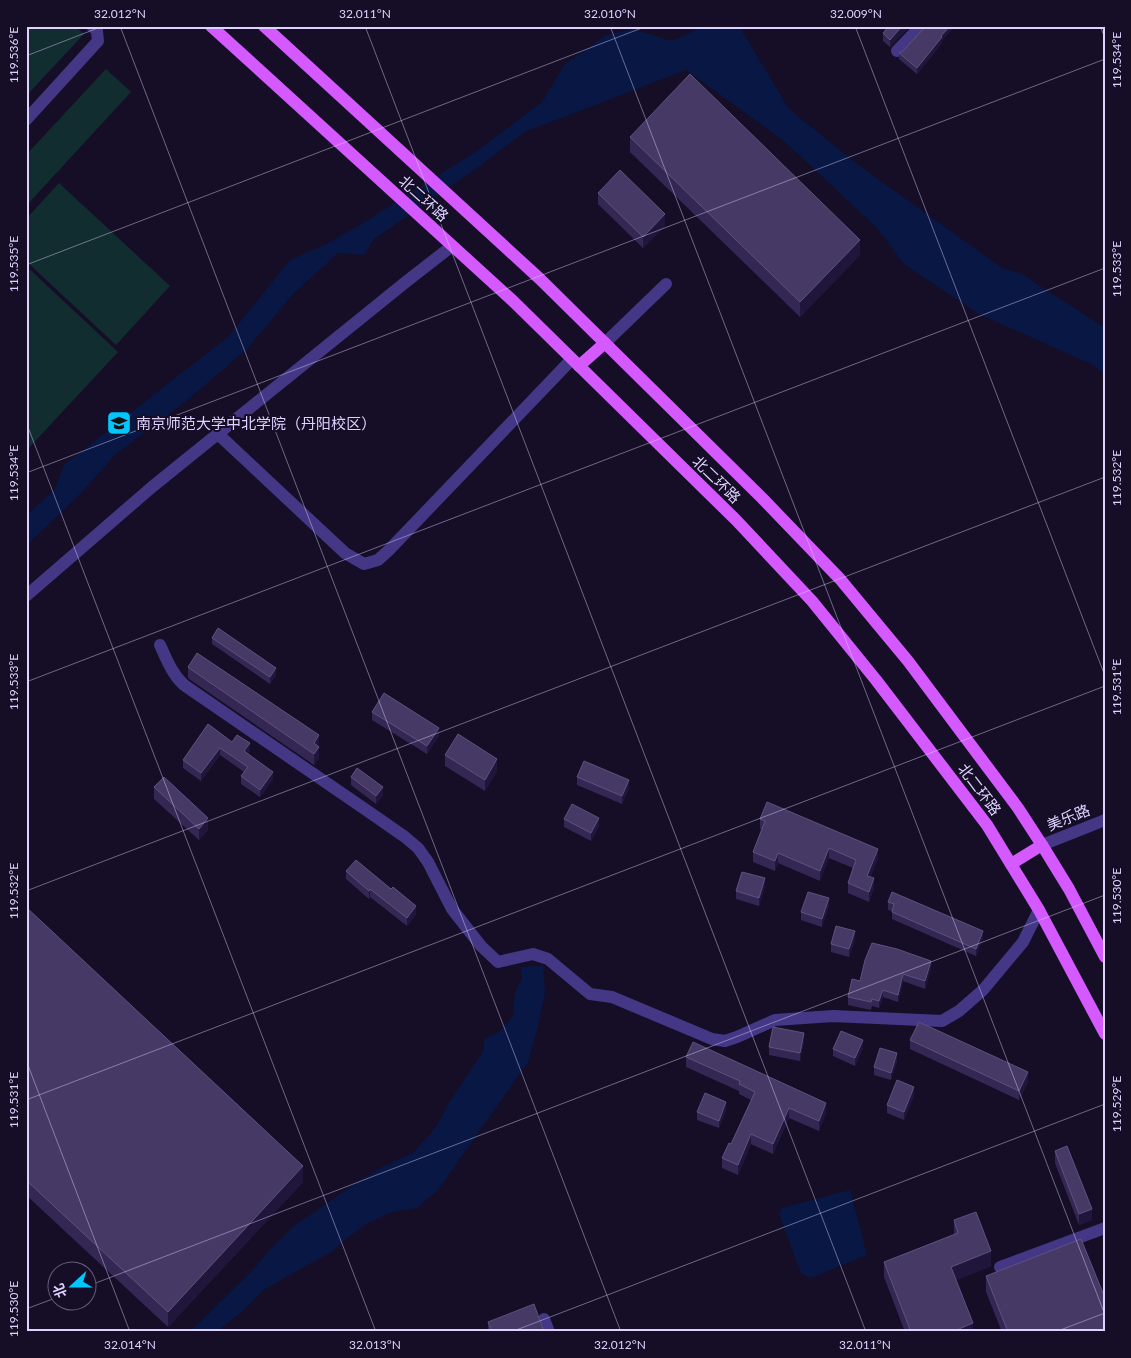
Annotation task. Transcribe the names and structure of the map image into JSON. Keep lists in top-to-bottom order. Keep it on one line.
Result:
{"streets":{"main road":["北二环路"],"street":["美乐路"]},"crossings":[["北二环路","美乐路"]],"places":{"school or university":["南京师范大学中北学院（丹阳校区）"]},"north":"left","coordinates":["32.012°N","32.011°N","32.010°N","32.009°N","119.536°E","119.534°E","119.535°E","119.533°E","119.532°E","119.531°E","119.530°E","119.529°E","32.014°N","32.013°N"]}
